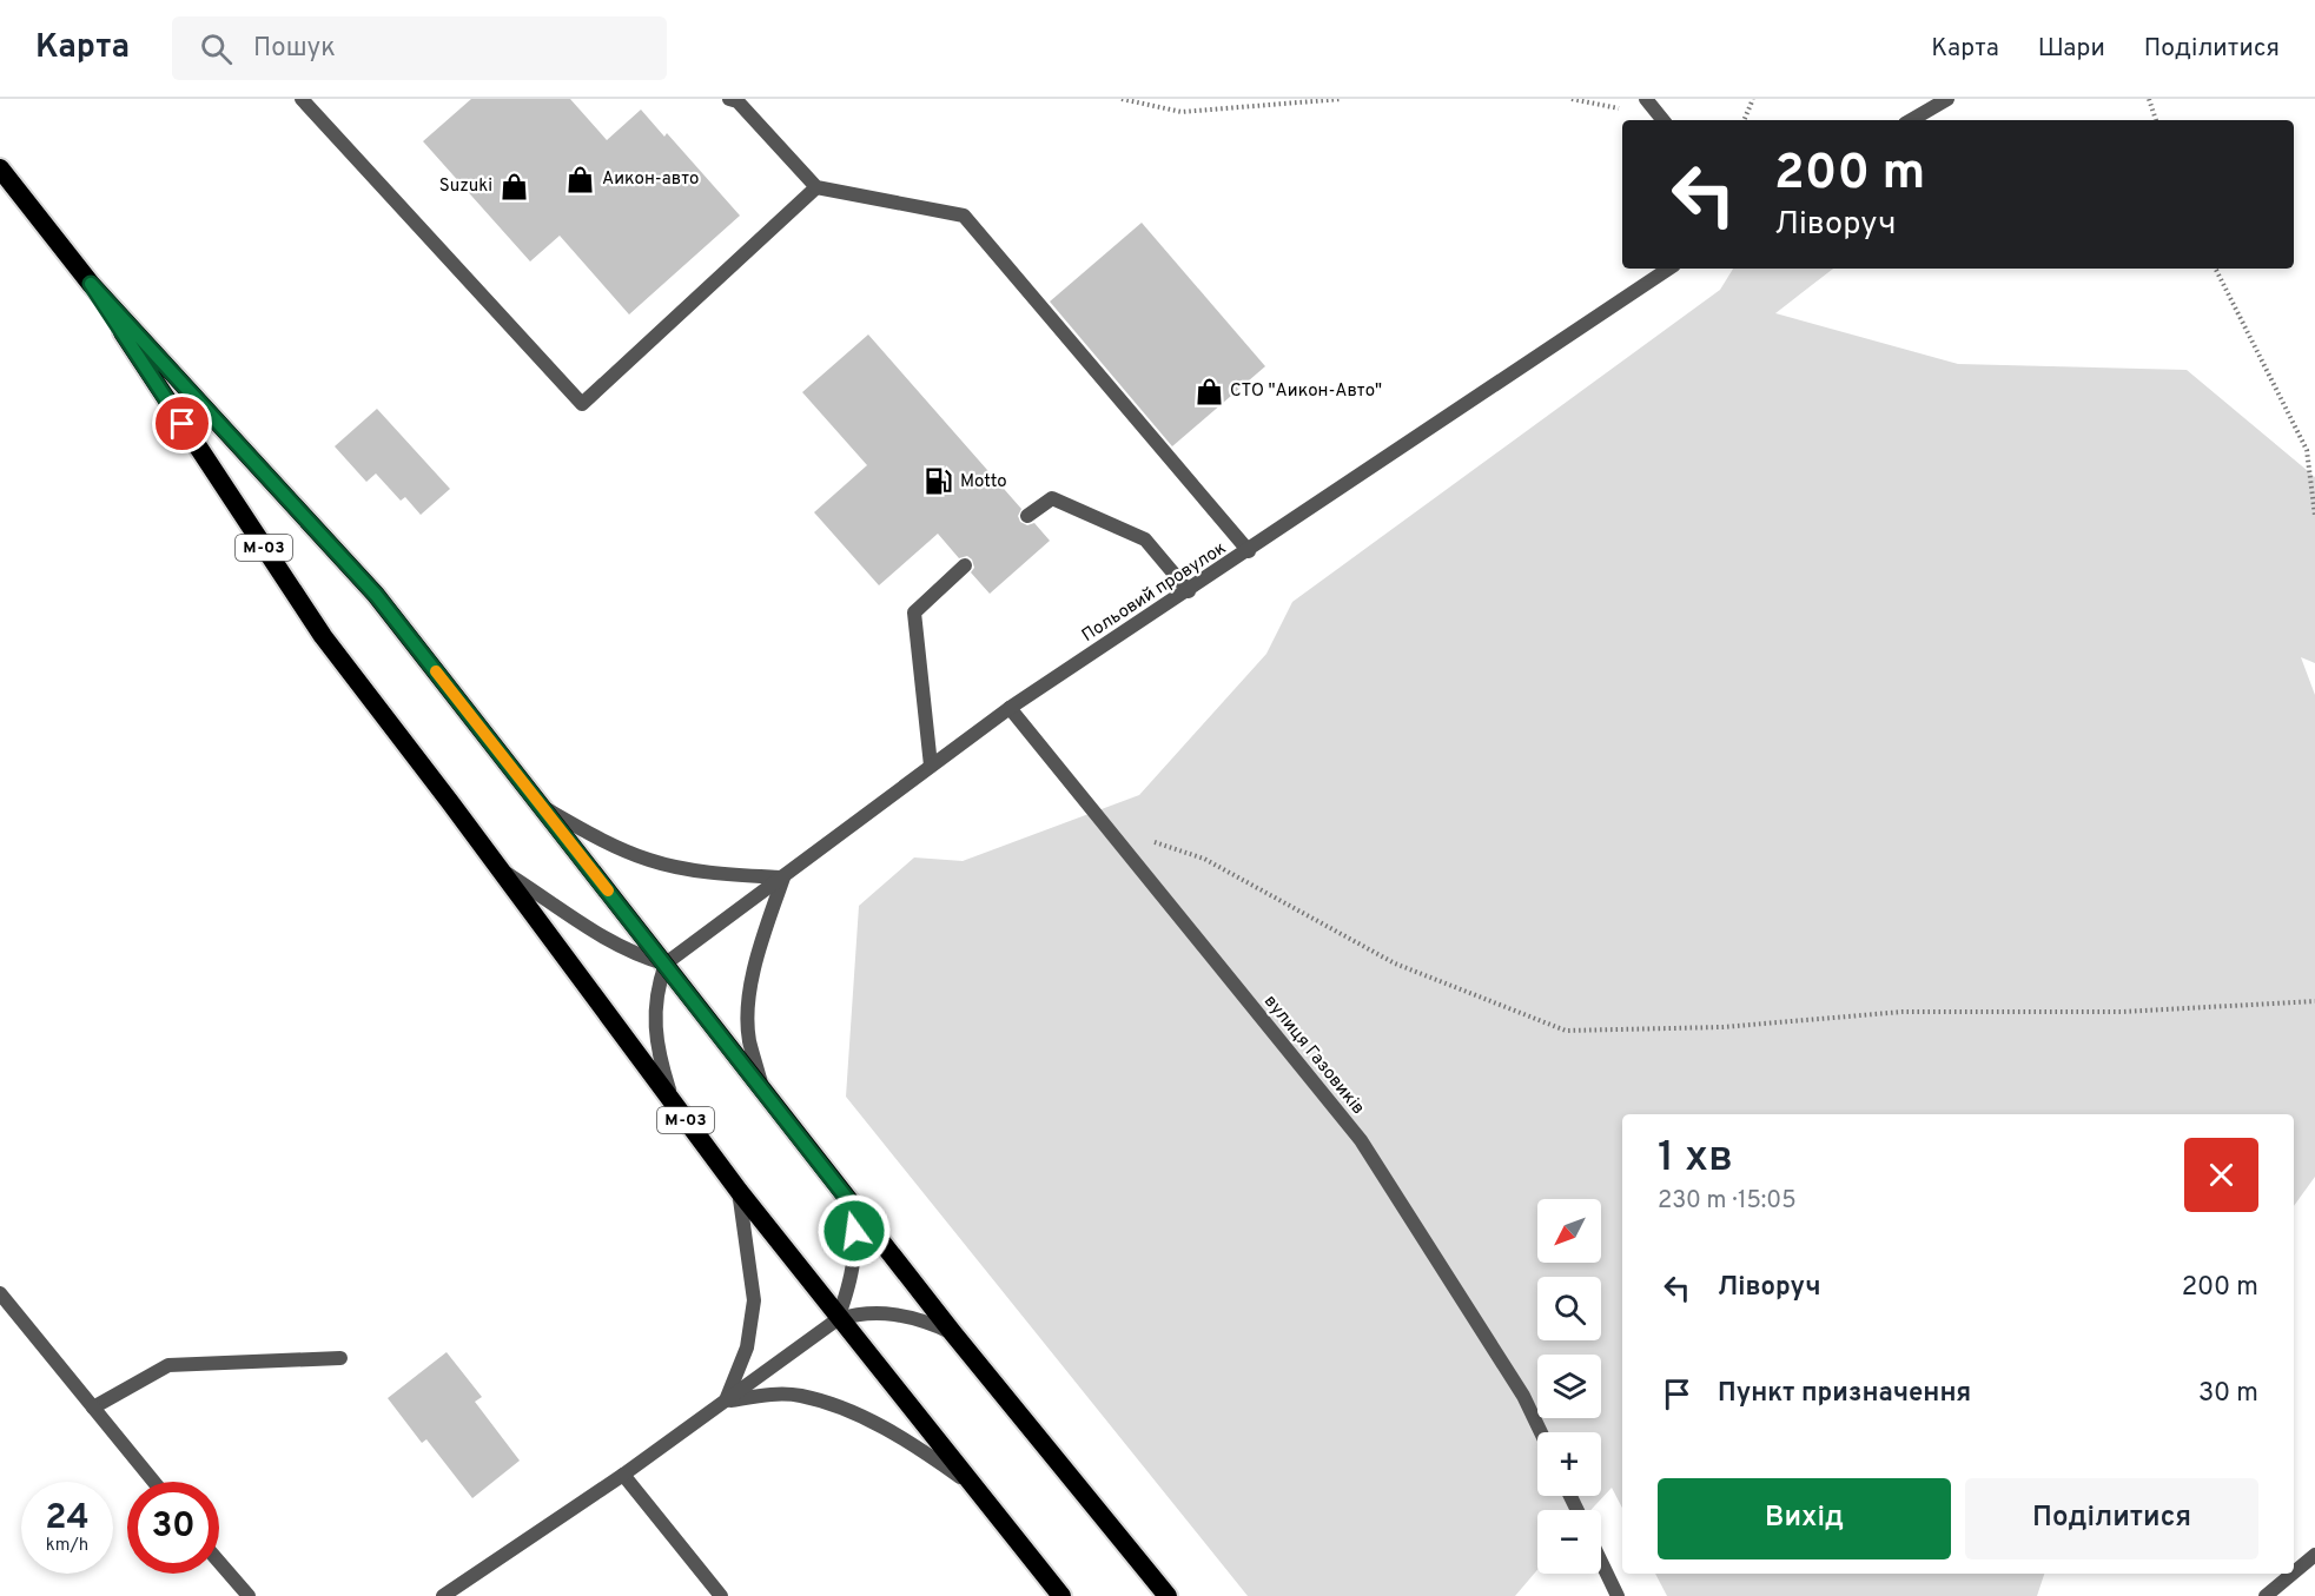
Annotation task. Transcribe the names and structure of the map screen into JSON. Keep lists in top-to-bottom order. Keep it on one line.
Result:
{"streets":{"highway":["М-03"],"street":["Польовий провулок","вулиця Газовиків"]},"crossings":[["М-03","Польовий провулок"],["Польовий провулок","вулиця Газовиків"]],"places":{"shop":["Аикон-авто","Suzuki","СТО \"Аикон-Авто\""],"fuel station":["Motto"]},"north":"bottom left","page":{"header":"Карта","search":"Пошук","nav":["Карта","Шари","Поділитися"],"turn":["200 m","Ліворуч"],"heading":["1 хв","230 m · 15:05"],"map_buttons":["+","−"],"list":[{"name":"Ліворуч","value":"200 m"},{"name":"Пункт призначення","value":"30 m"}],"buttons":["Вихід","Поділитися"],"speed":"24 km/h","limit":"30"}}
